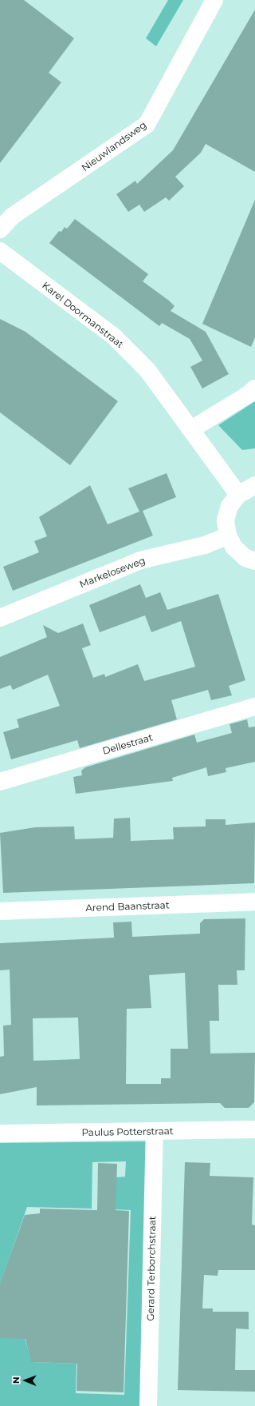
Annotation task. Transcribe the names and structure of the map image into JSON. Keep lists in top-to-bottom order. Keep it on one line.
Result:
{"streets":{"street":["Nieuwlandsweg","Karel Doormanstraat","Markeloseweg","Dellestraat","Arend Baanstraat","Paulus Potterstraat","Gerard Terborchstraat"]},"crossings":[["Paulus Potterstraat","Gerard Terborchstraat"]],"north":"left"}
